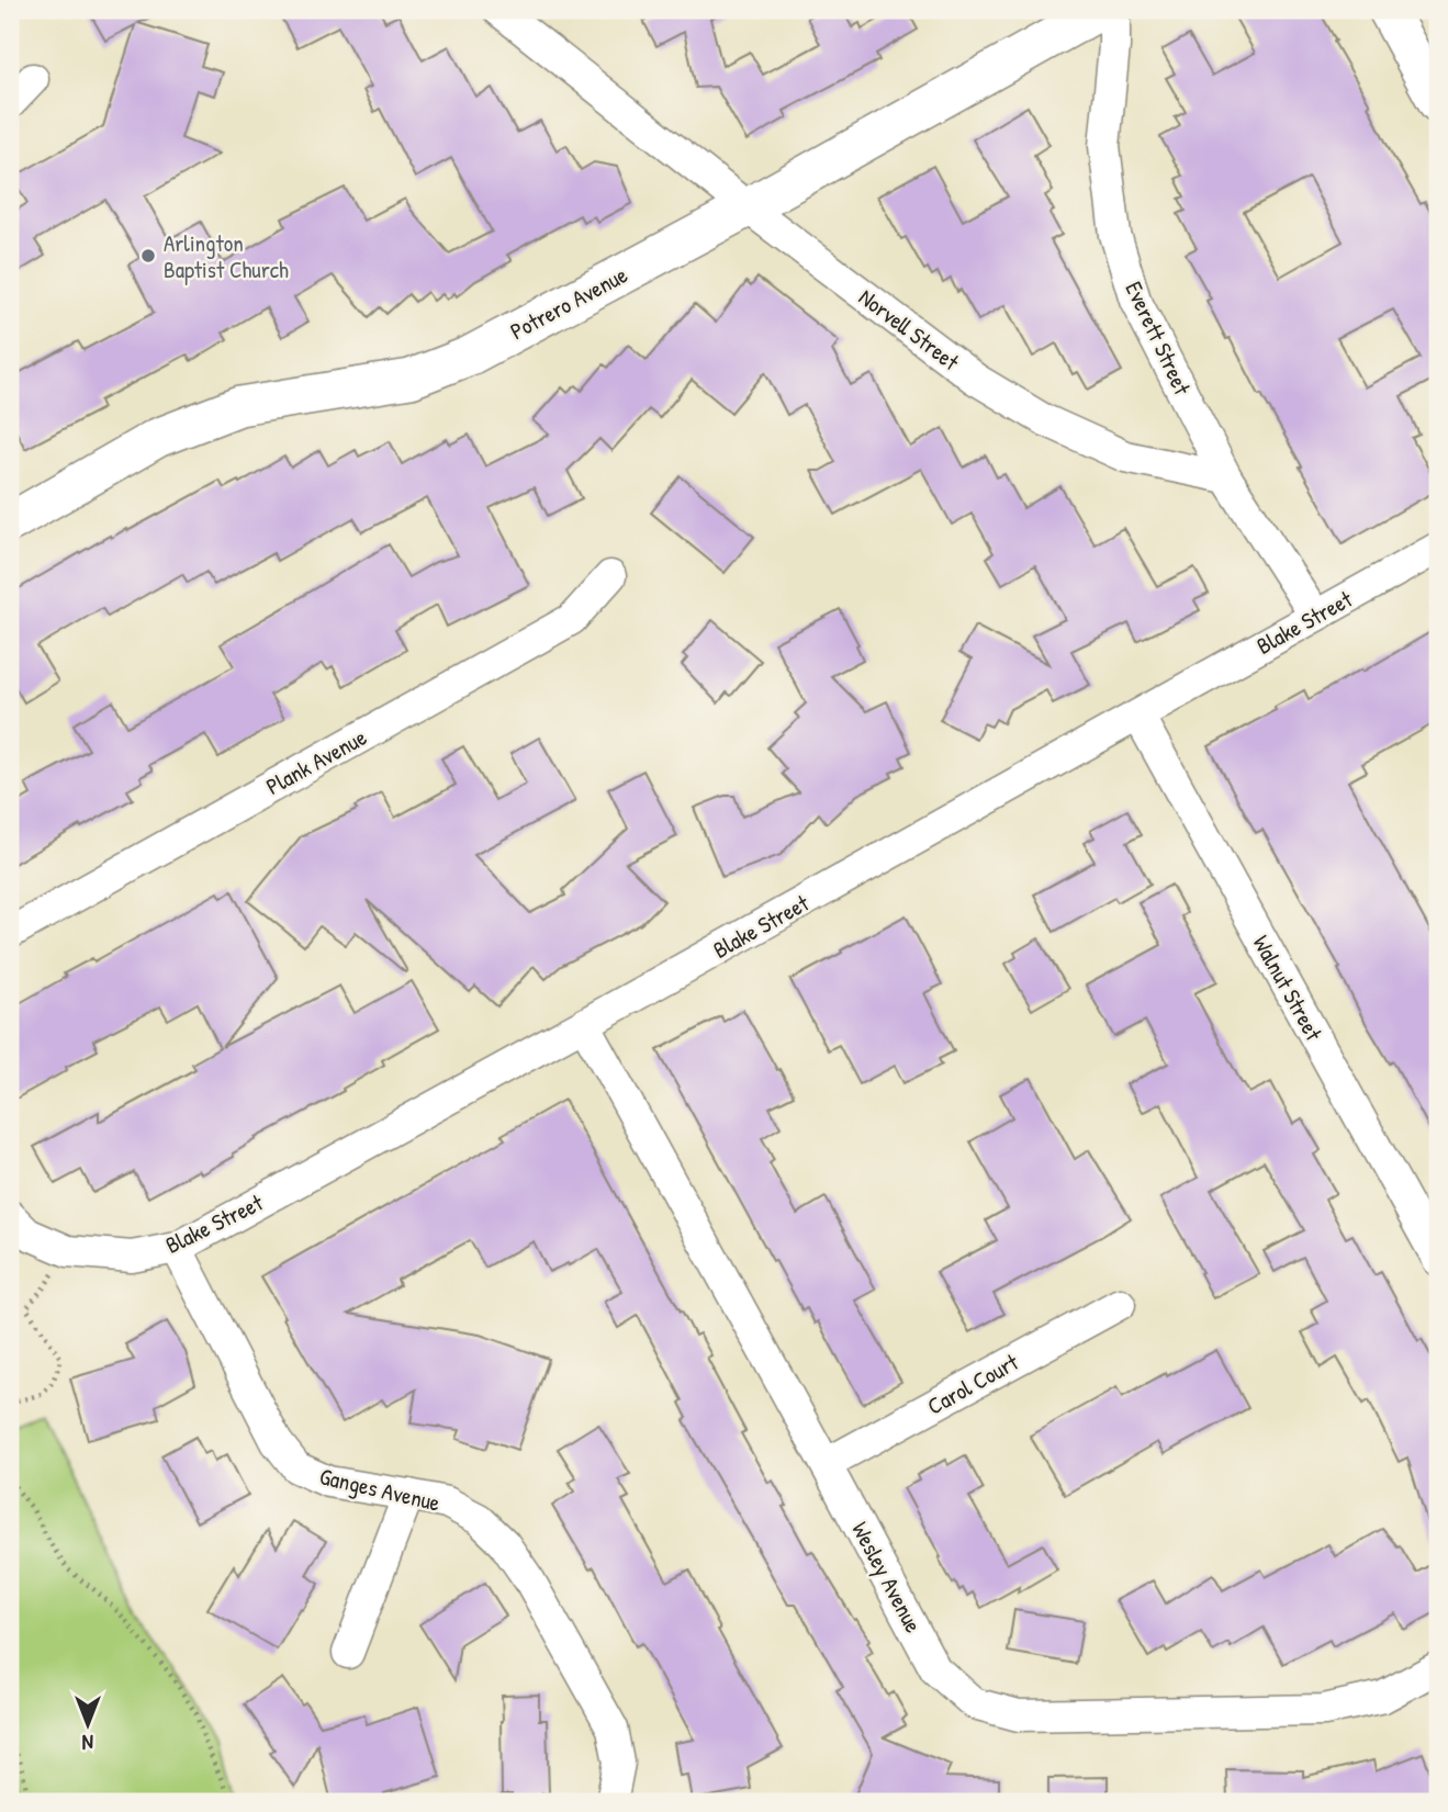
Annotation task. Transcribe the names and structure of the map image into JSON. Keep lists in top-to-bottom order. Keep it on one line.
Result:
{"streets":{"street":["Potrero Avenue","Norvell Street","Everett Street","Blake Street","Plank Avenue","Walnut Street","Carol Court","Ganges Avenue","Wesley Avenue"]},"crossings":[["Potrero Avenue","Norvell Street"],["Norvell Street","Everett Street"],["Blake Street","Walnut Street"],["Blake Street","Ganges Avenue"],["Blake Street","Wesley Avenue"],["Carol Court","Wesley Avenue"]],"places":["Arlington Baptist Church"],"north":"bottom"}
